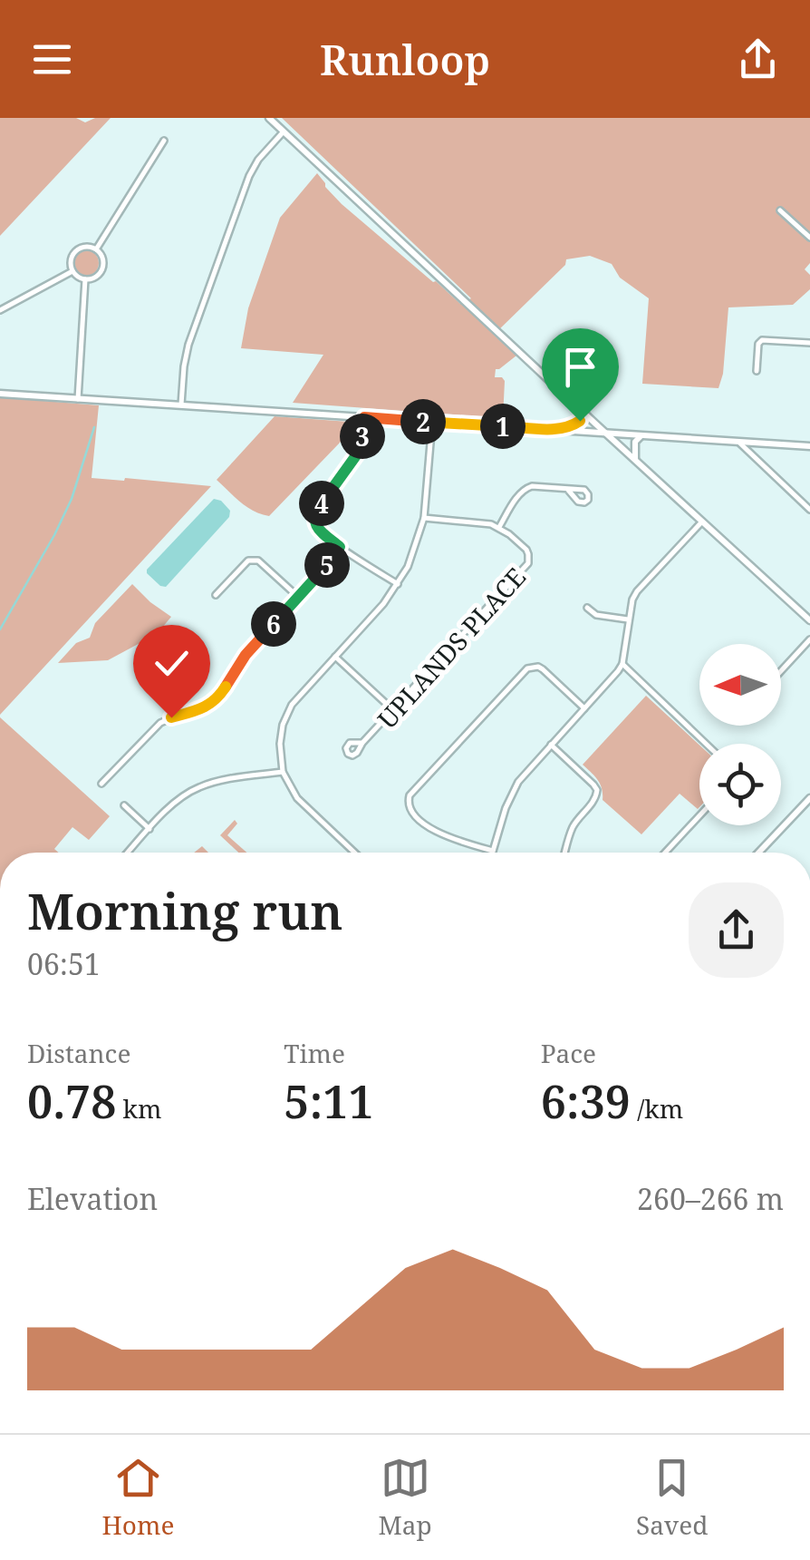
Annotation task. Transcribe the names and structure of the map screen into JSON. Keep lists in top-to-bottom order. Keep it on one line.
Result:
{"streets":{"street":["UPLANDS PLACE"]},"north":"left","page":{"header":"Runloop","pins":["2","1","3","4","5","6"],"heading":["Morning run","06:51"],"stats":[["Distance","0.78 km"],["Time","5:11"],["Pace","6:39 /km"]],"chart":["Elevation","260–266 m"],"tabs":["Home","Map","Saved"]}}
